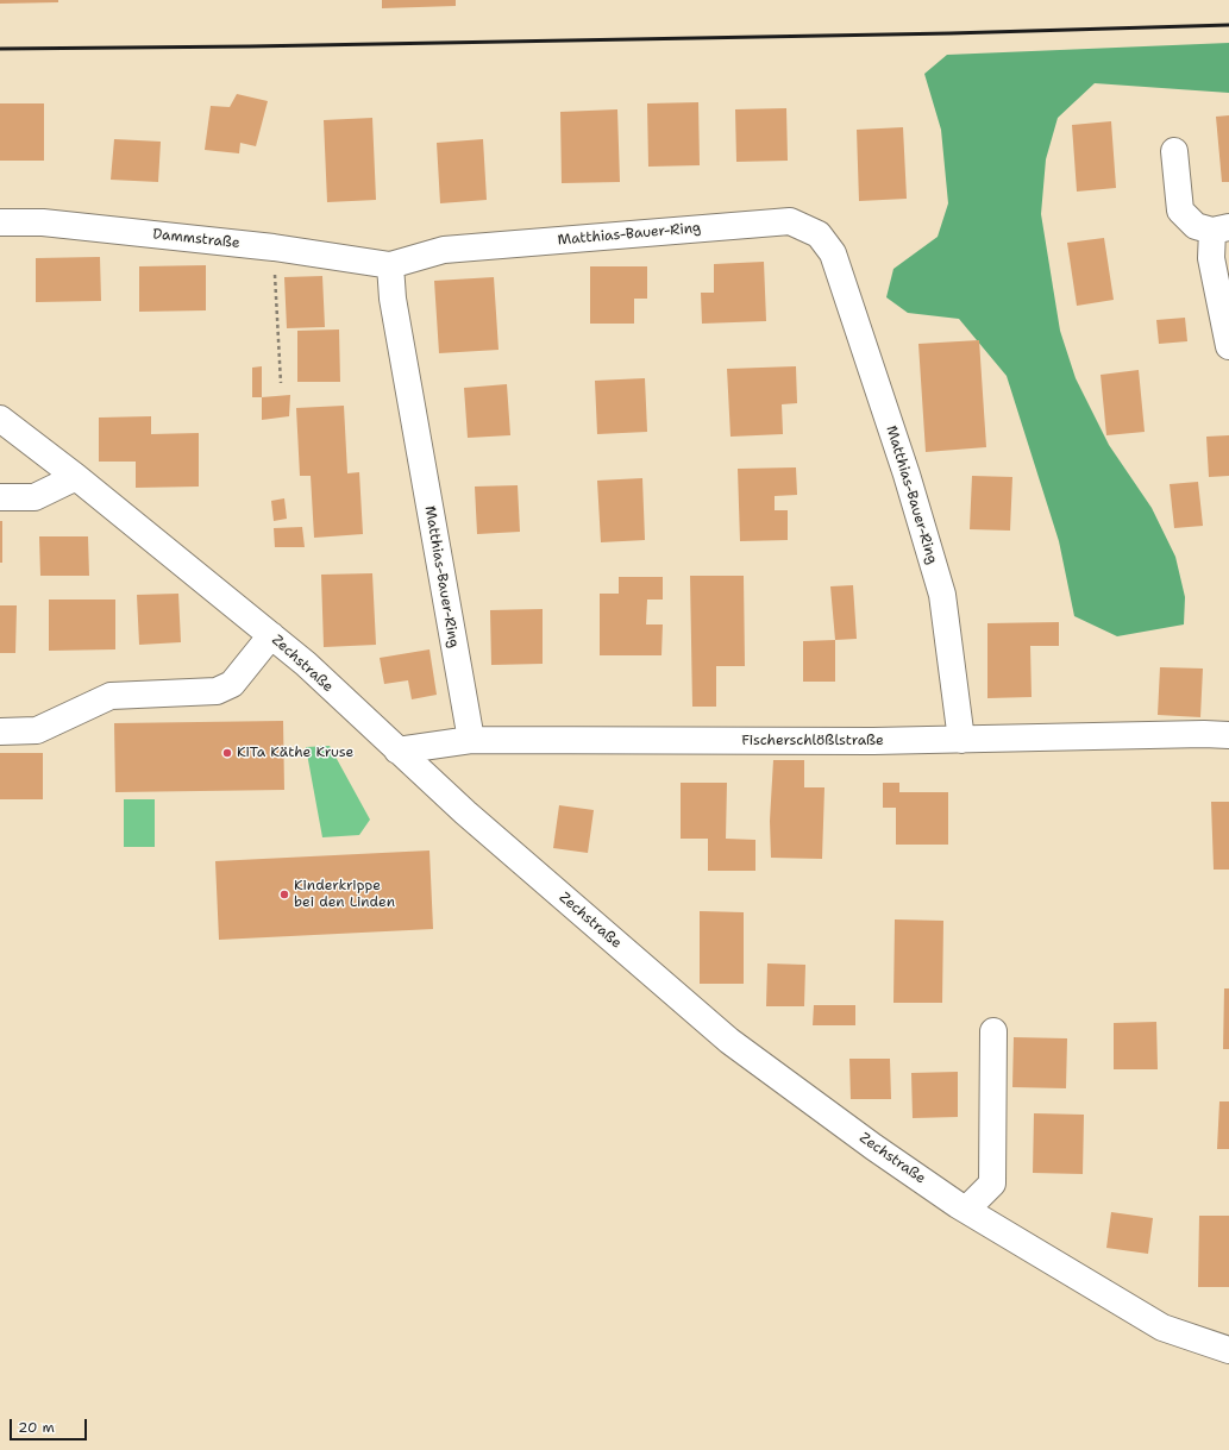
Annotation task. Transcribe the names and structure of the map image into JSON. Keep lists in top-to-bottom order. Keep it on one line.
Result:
{"streets":{"street":["Matthias-Bauer-Ring","Dammstraße","Zechstraße","Fischerschlößlstraße"]},"crossings":[["Matthias-Bauer-Ring","Dammstraße"],["Matthias-Bauer-Ring","Fischerschlößlstraße"],["Zechstraße","Fischerschlößlstraße"]],"places":["KiTa Käthe Kruse","Kinderkrippe bei den Linden"],"scale_bar":"20 m"}
